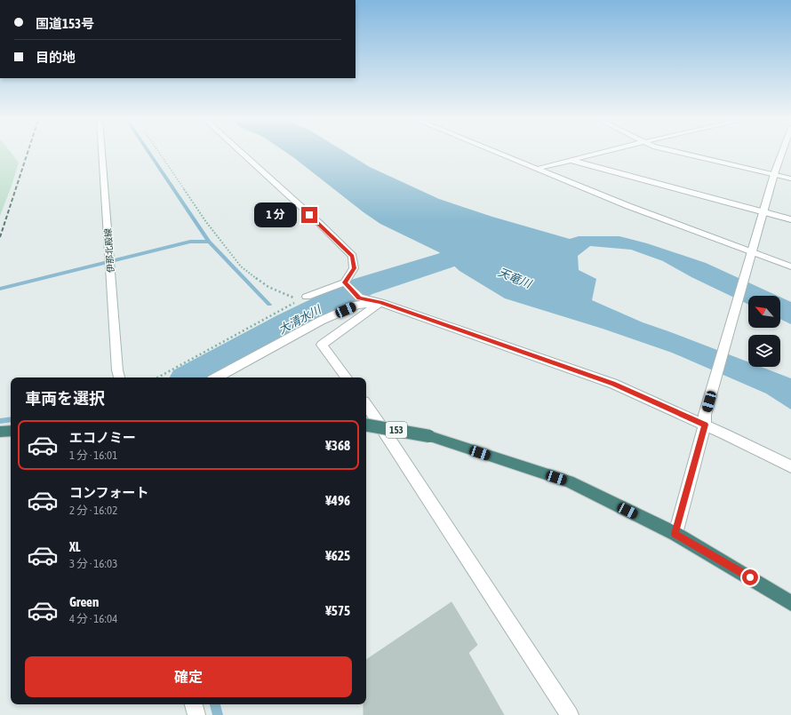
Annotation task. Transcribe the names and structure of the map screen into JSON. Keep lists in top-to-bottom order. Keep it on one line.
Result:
{"streets":{"highway":["153"],"street":["伊那北殿線"]},"water":["天竜川","大清水川"],"north":"top left","page":{"banner":["国道153号","目的地"],"bubble":"1 分","heading":"車両を選択","list":[{"name":"エコノミー","note":"1 分 · 16:01","value":"¥368"},{"name":"コンフォート","note":"2 分 · 16:02","value":"¥496"},{"name":"XL","note":"3 分 · 16:03","value":"¥625"},{"name":"Green","note":"4 分 · 16:04","value":"¥575"}],"buttons":"確定"}}
